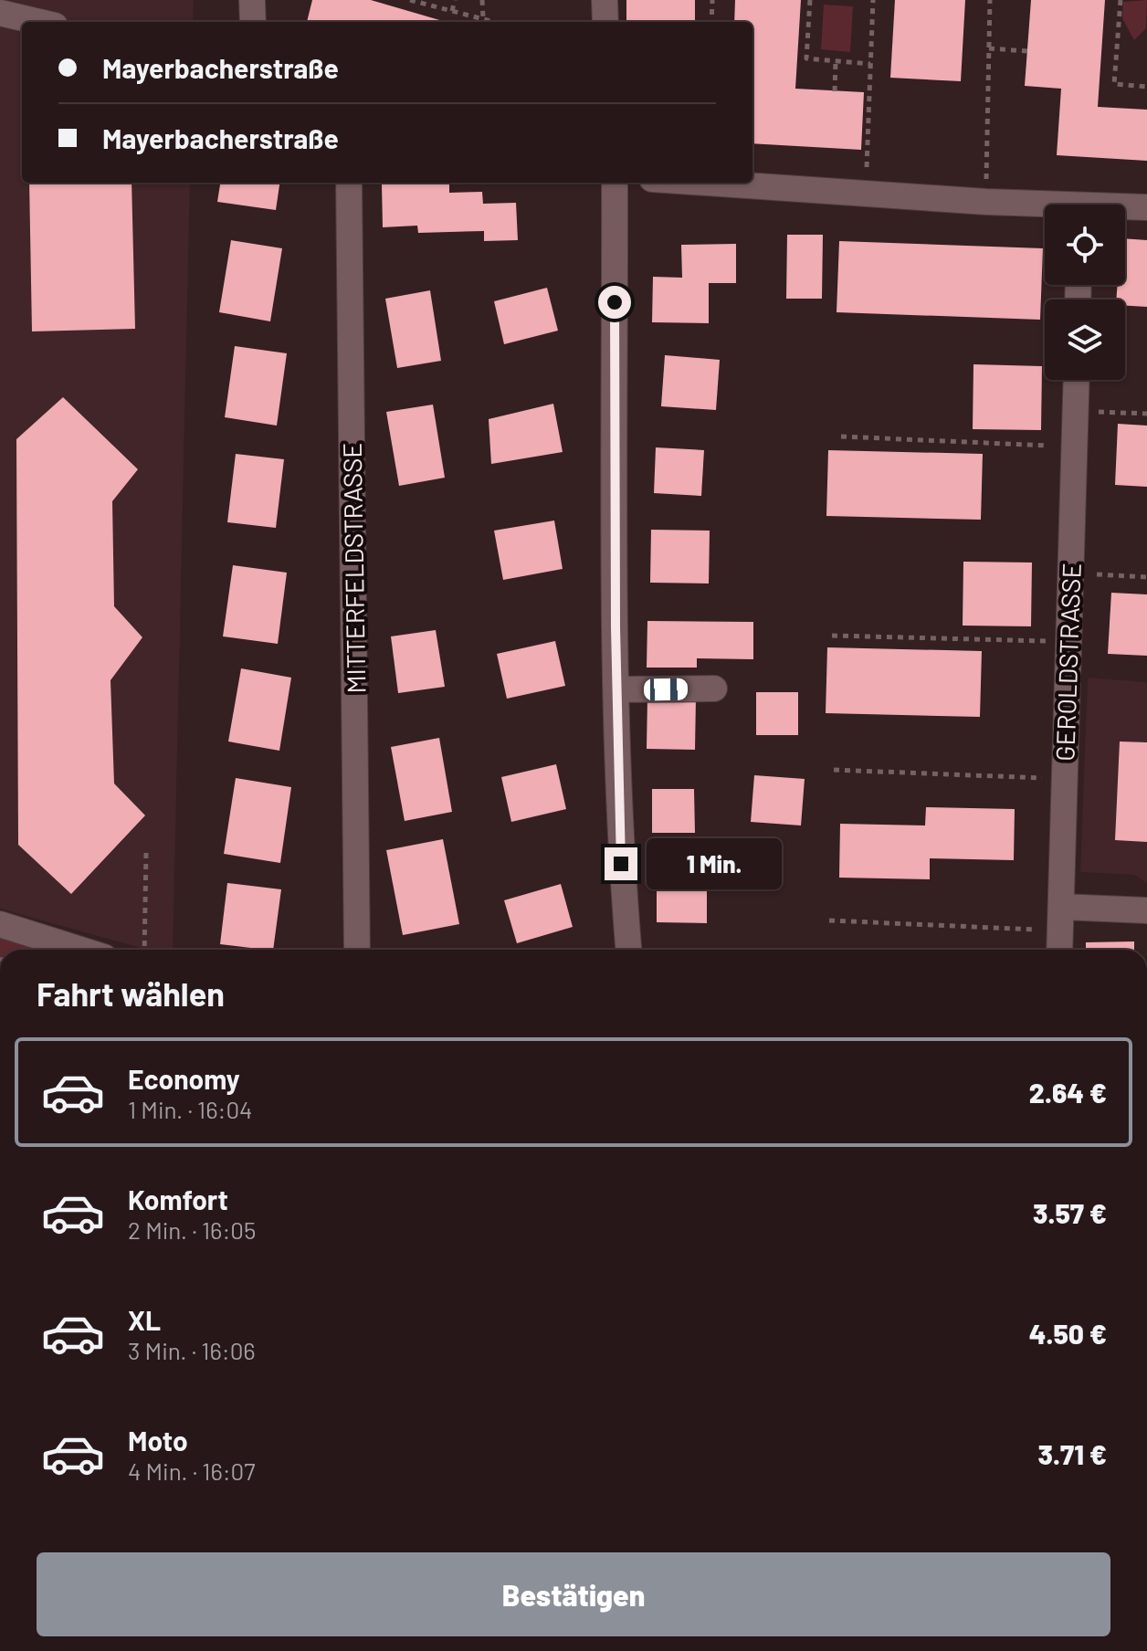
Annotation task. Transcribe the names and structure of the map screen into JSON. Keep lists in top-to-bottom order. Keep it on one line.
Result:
{"streets":{"street":["MITTERFELDSTRASSE","GEROLDSTRASSE"]},"page":{"banner":["Mayerbacherstraße","Mayerbacherstraße"],"bubble":"1 Min.","heading":"Fahrt wählen","list":[{"name":"Economy","note":"1 Min. · 16:04","value":"2.64 €"},{"name":"Komfort","note":"2 Min. · 16:05","value":"3.57 €"},{"name":"XL","note":"3 Min. · 16:06","value":"4.50 €"},{"name":"Moto","note":"4 Min. · 16:07","value":"3.71 €"}],"buttons":"Bestätigen"}}
